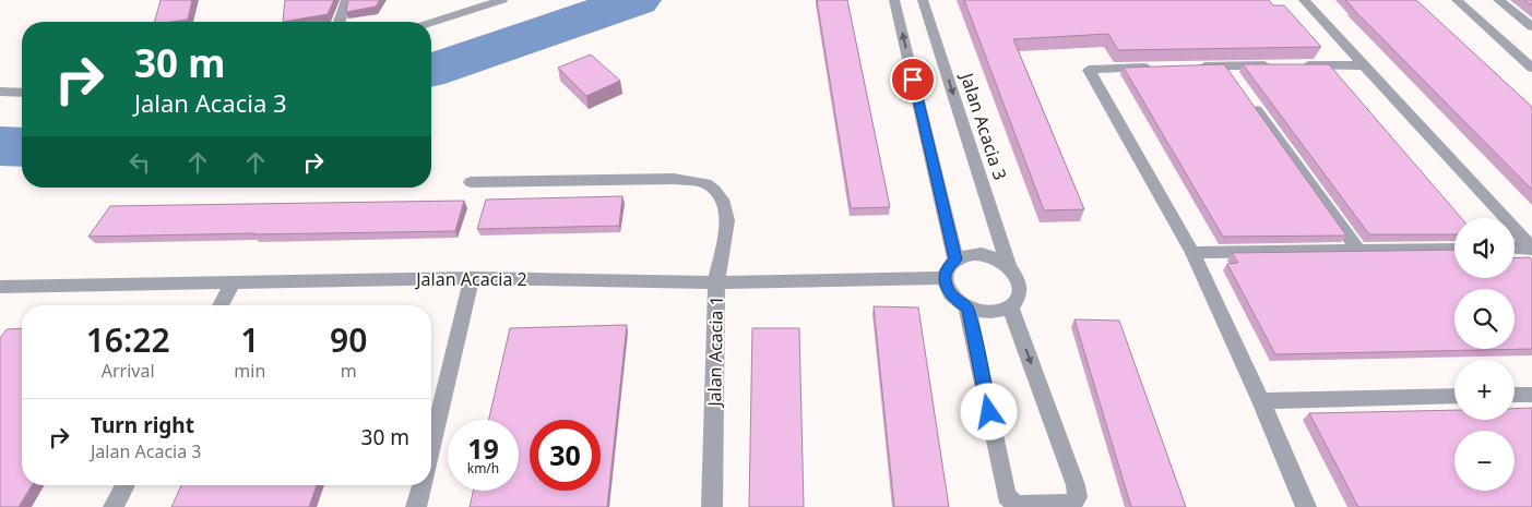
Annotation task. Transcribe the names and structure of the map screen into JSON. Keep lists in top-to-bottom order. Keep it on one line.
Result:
{"streets":{"street":["Jalan Acacia 3","Jalan Acacia 2","Jalan Acacia 1"]},"crossings":[["Jalan Acacia 3","Jalan Acacia 2"],["Jalan Acacia 2","Jalan Acacia 1"]],"page":{"turn":["30 m","Jalan Acacia 3"],"map_buttons":["+","−"],"eta":["16:22","Arrival","1","min","90","m"],"list":[{"name":"Turn right","note":"Jalan Acacia 3","value":"30 m"}],"speed":"19 km/h","limit":"30"}}
